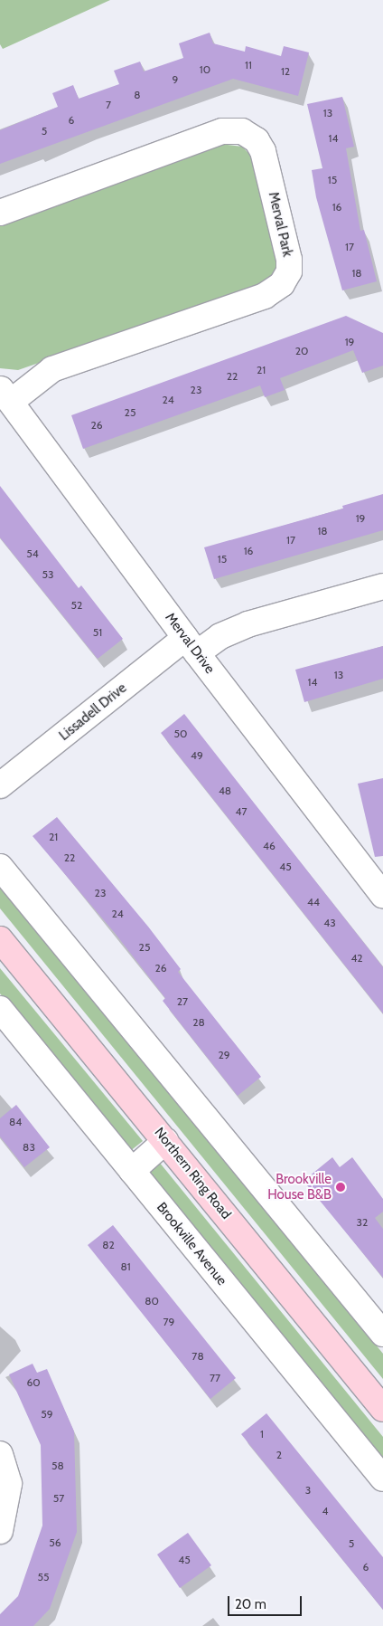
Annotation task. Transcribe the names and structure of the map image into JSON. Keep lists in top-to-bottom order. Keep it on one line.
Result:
{"streets":{"main road":["Northern Ring Road"],"street":["Merval Park","Merval Drive","Lissadell Drive","Brookville Avenue"]},"crossings":[["Merval Park","Merval Drive"],["Merval Drive","Lissadell Drive"]],"places":["Brookville House B&B"],"house_numbers":["11","10","12","9","8","7","13","6","5","14","15","16","17","18","19","20","21","22","23","24","25","26","19","18","17","16","54","15","53","52","51","13","14","50","49","48","47","21","46","22","45","23","44","24","43","25","42","26","27","28","29","84","83","32","82","81","80","79","78","77","60","59","1","2","58","3","57","4","56","5","45","6","55"],"scale_bar":"20 m"}
